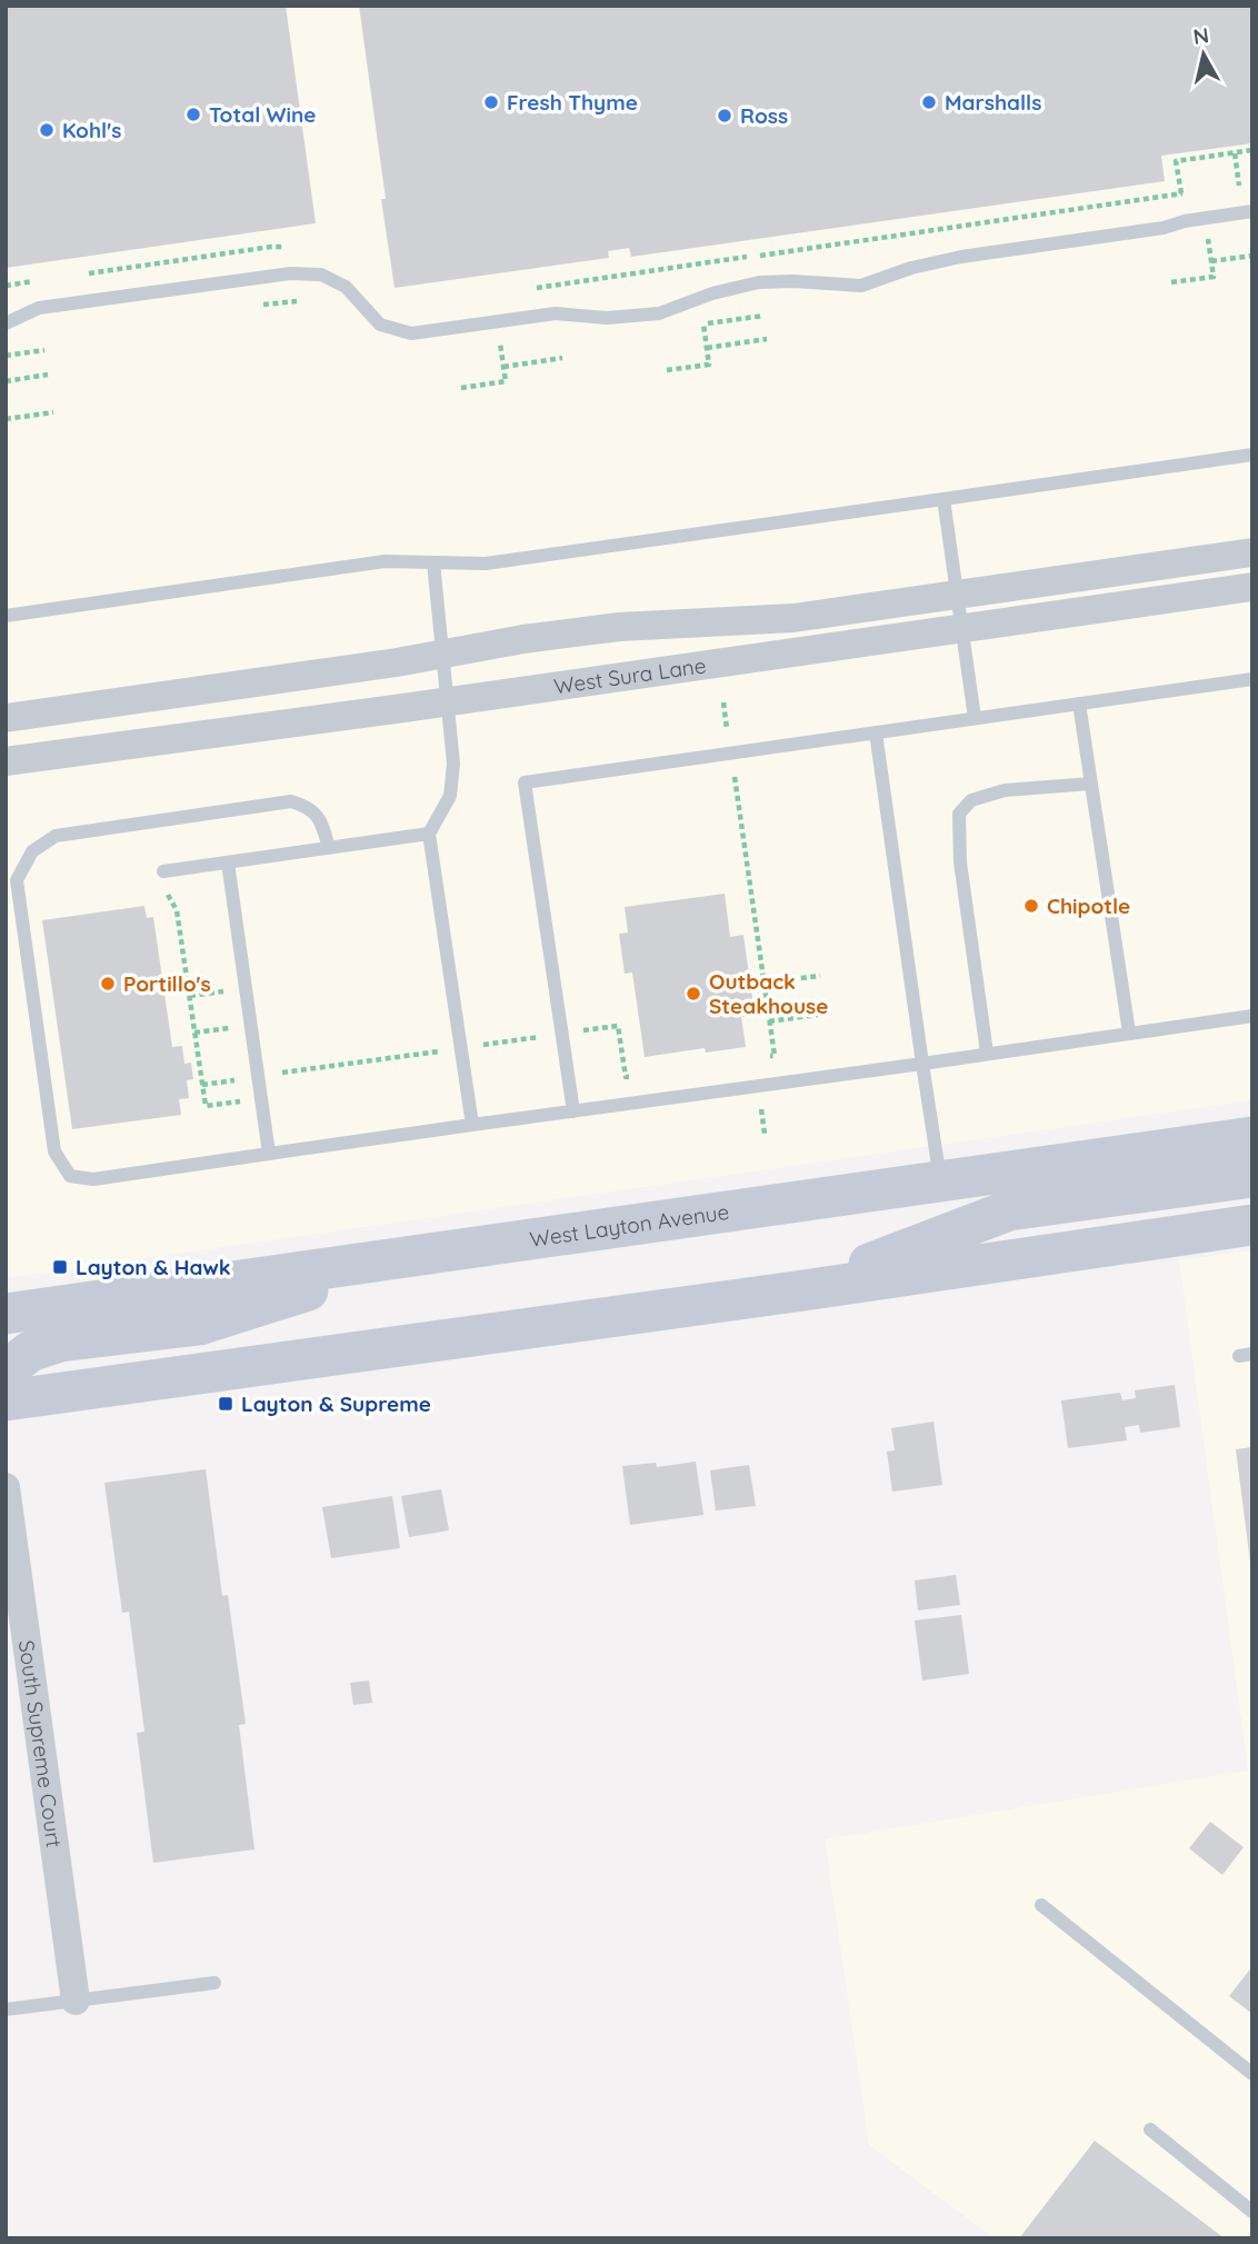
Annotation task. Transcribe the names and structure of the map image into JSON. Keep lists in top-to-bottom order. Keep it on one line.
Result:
{"streets":{"main road":["West Layton Avenue"],"street":["West Sura Lane","South Supreme Court"]},"places":{"other":["Fresh Thyme","Marshalls","Total Wine","Ross","Kohl's","Chipotle","Portillo's","Outback Steakhouse"],"transit":["Layton & Hawk","Layton & Supreme"]},"north":"top"}
